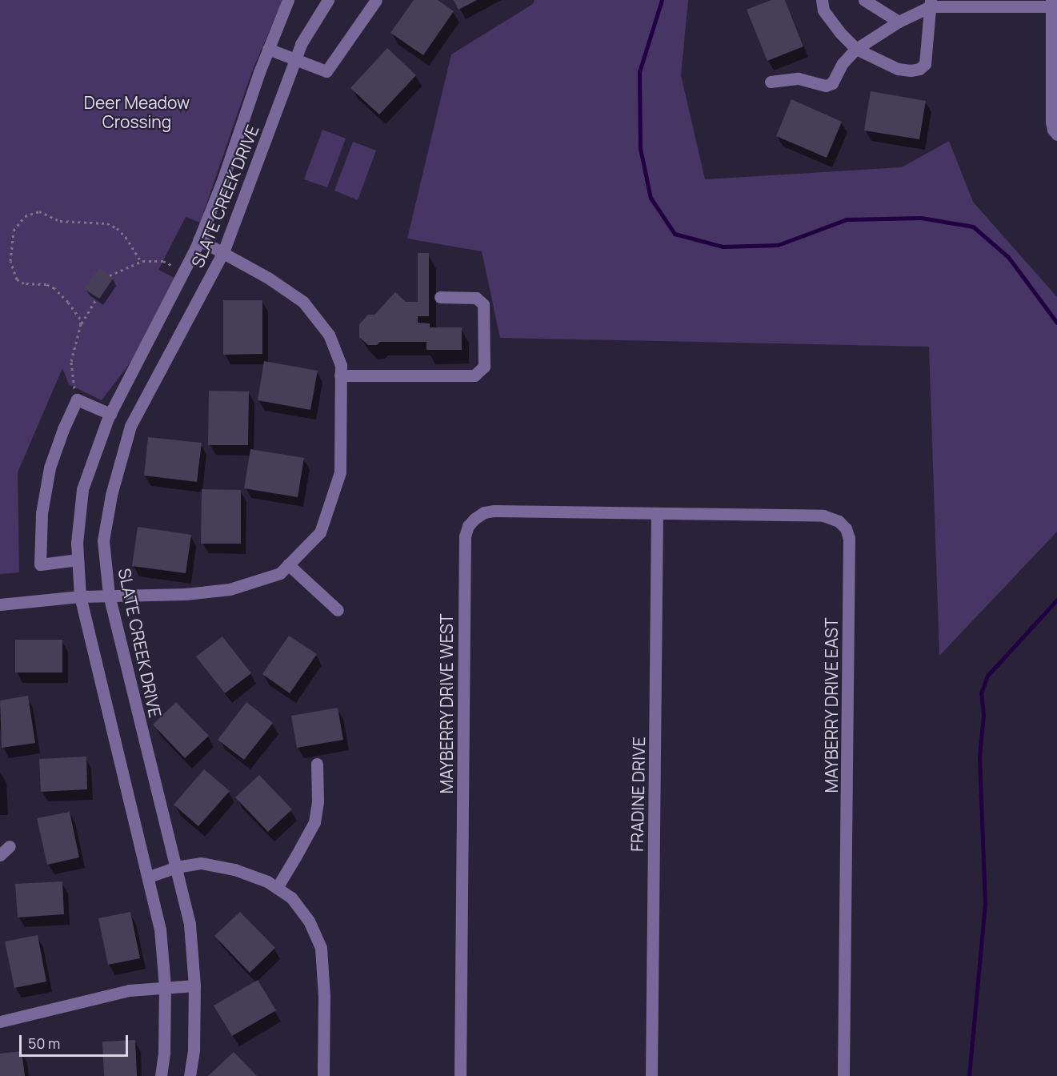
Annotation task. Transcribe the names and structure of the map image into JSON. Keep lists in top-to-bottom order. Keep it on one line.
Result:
{"streets":{"street":["SLATE CREEK DRIVE","MAYBERRY DRIVE WEST","MAYBERRY DRIVE EAST","FRADINE DRIVE"]},"crossings":[["MAYBERRY DRIVE WEST","MAYBERRY DRIVE EAST"],["MAYBERRY DRIVE WEST","FRADINE DRIVE"],["MAYBERRY DRIVE EAST","FRADINE DRIVE"]],"parks":["Deer Meadow Crossing"],"scale_bar":"50 m"}
